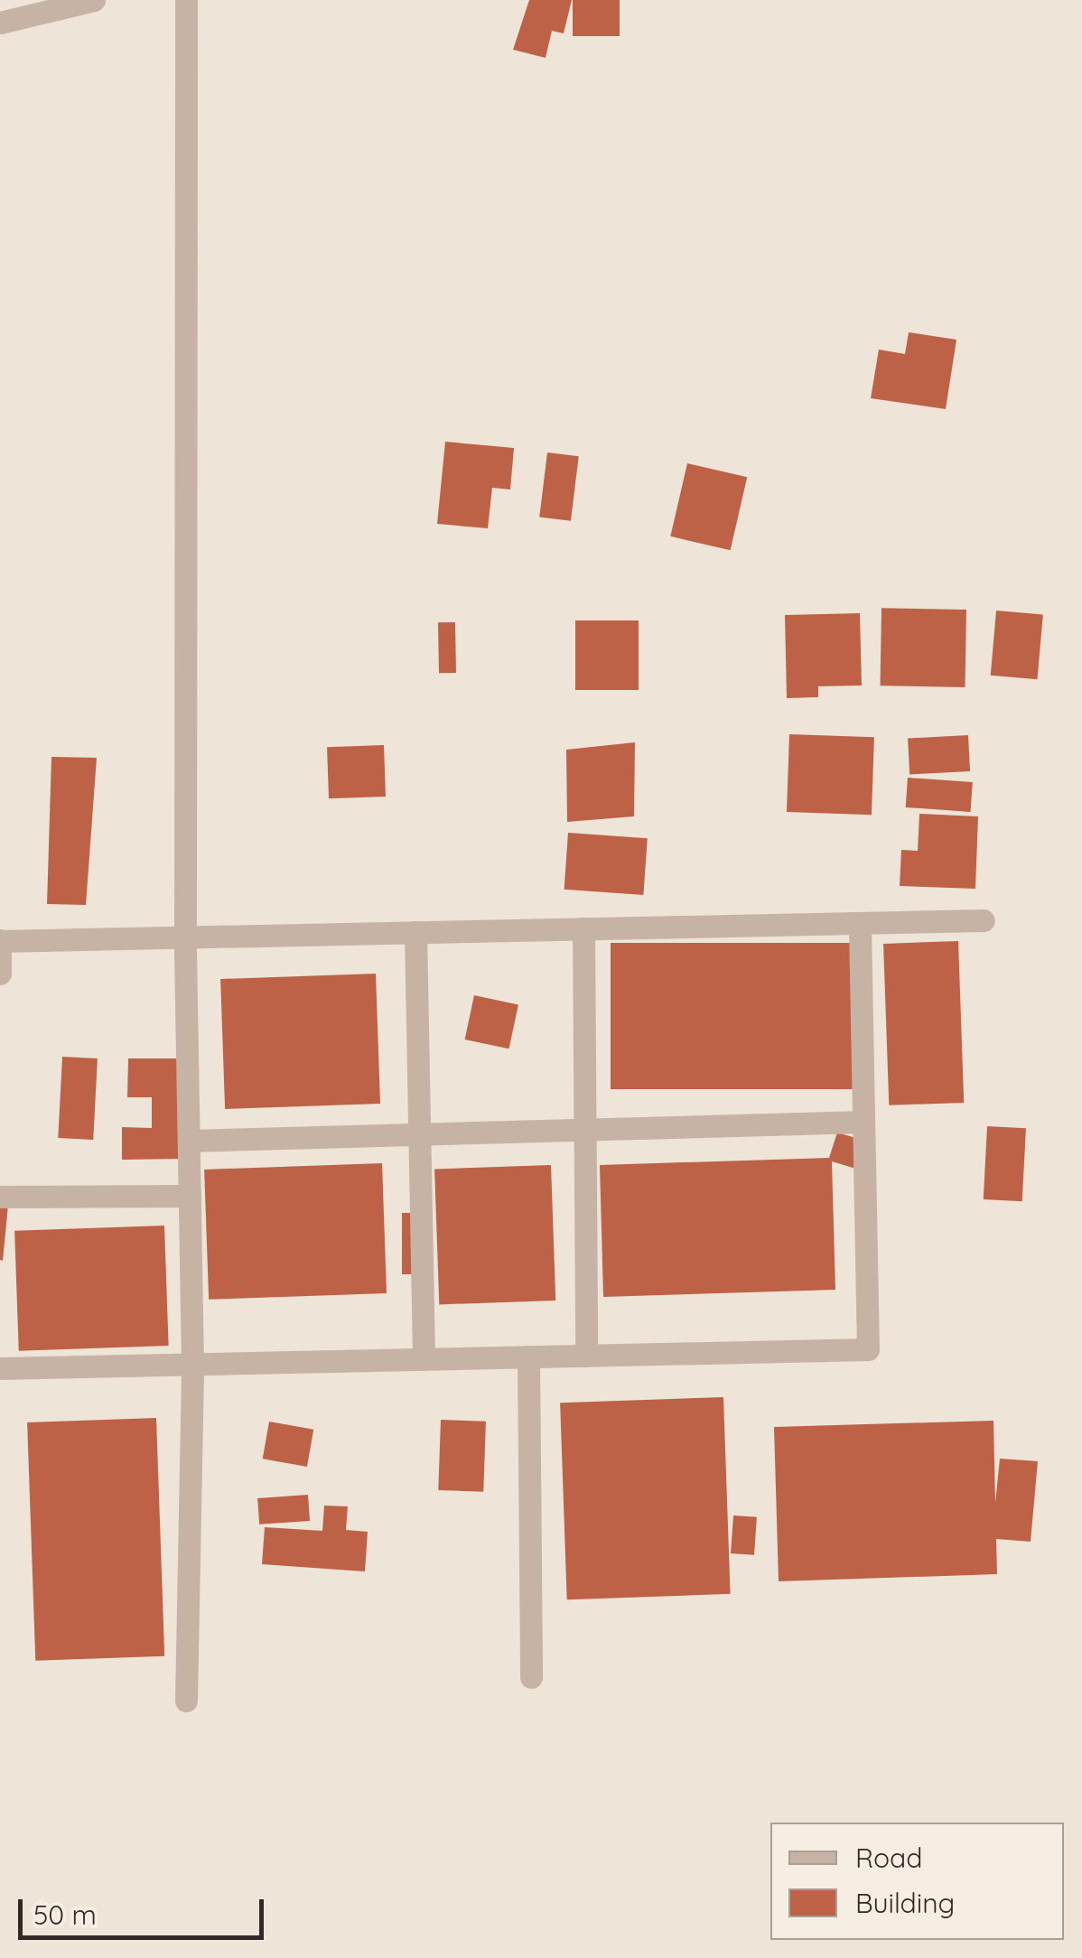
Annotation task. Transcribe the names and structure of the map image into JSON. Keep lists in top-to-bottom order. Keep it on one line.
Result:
{"legend":["Road","Building"],"scale_bar":"50 m"}
